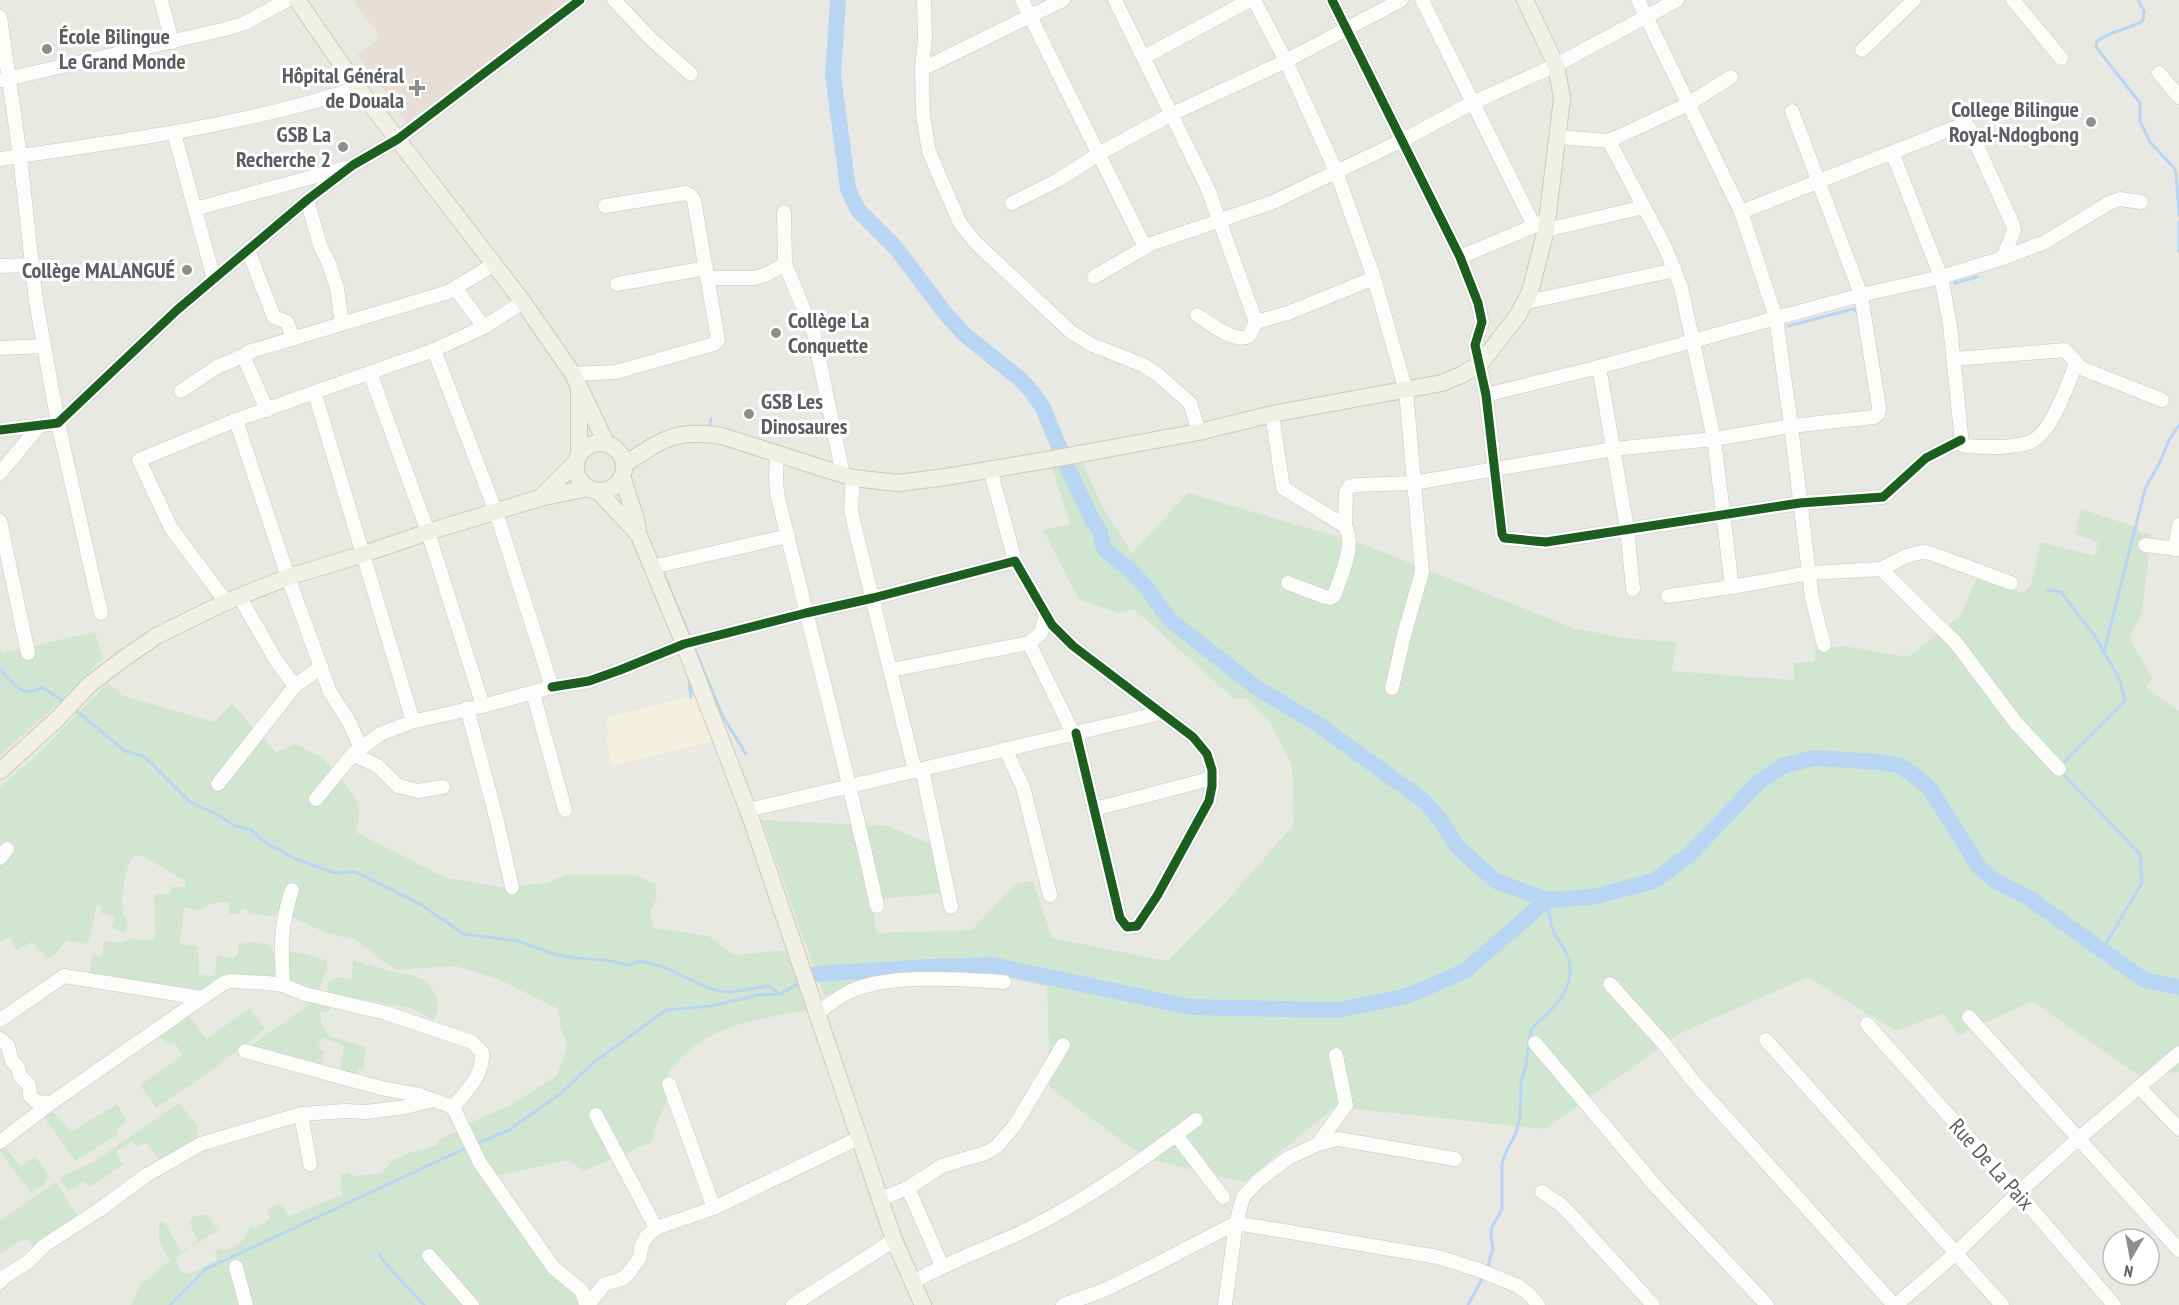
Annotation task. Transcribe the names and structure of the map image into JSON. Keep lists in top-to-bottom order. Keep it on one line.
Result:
{"streets":{"street":["Rue De La Paix"]},"places":{"other":["École Bilingue Le Grand Monde","College Bilingue Royal-Ndogbong","GSB La Recherche 2","Collège MALANGUÉ","Collège La Conquette","GSB Les Dinosaures"],"health":["Hôpital Général de Douala"]},"north":"bottom"}
